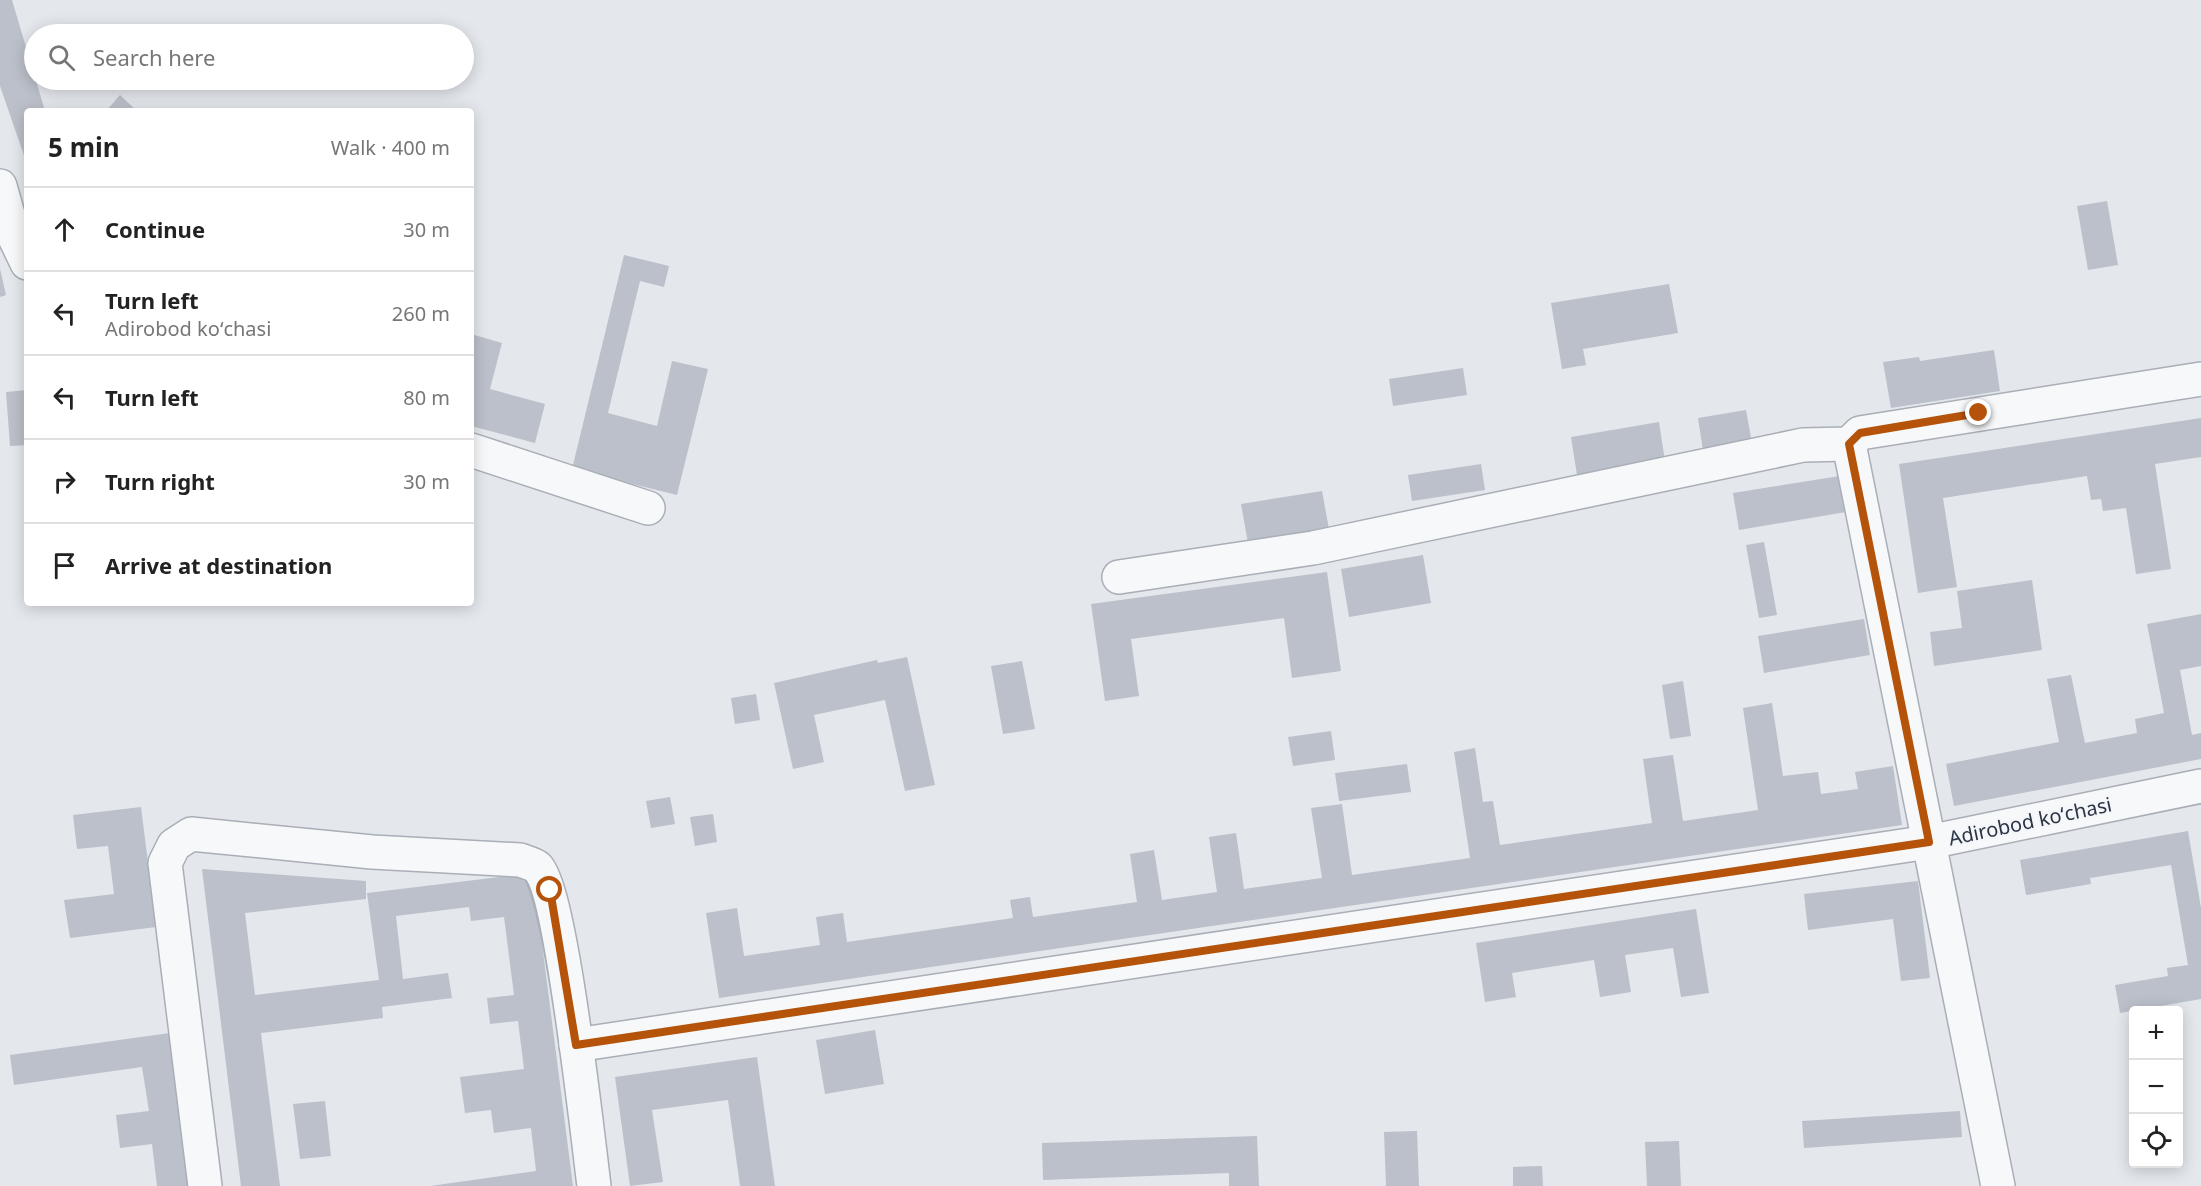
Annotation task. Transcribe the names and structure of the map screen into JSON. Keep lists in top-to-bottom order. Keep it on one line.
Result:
{"streets":{"street":["Adirobod koʻchasi"]},"page":{"search":"Search here","heading":["5 min","Walk · 400 m"],"list":[["Continue","30 m"],["Turn left","Adirobod koʻchasi","260 m"],["Turn left","80 m"],["Turn right","30 m"],"Arrive at destination"],"map_buttons":["+","−"]}}
